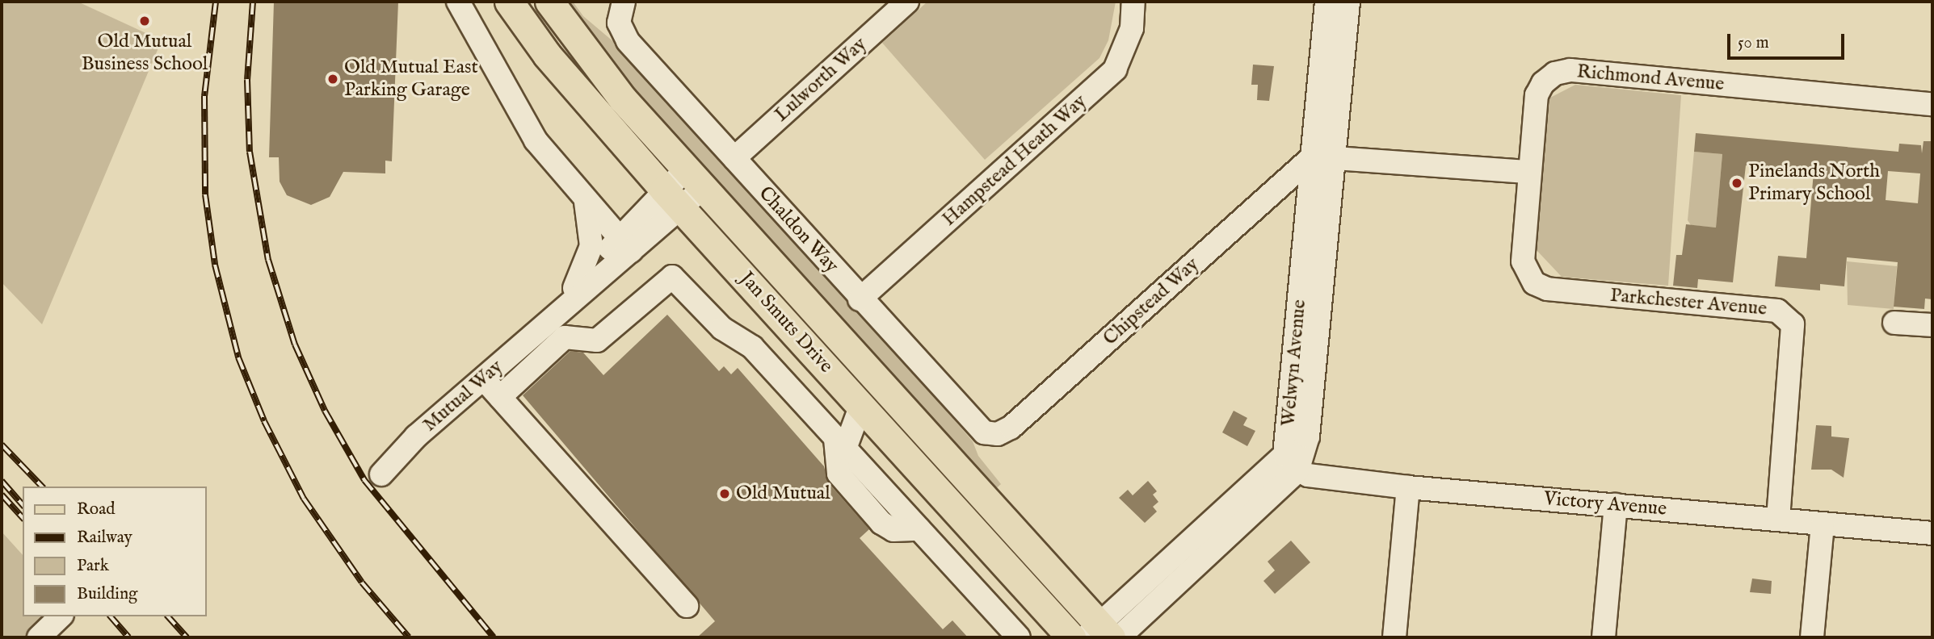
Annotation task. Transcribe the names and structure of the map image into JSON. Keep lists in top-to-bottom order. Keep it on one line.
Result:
{"streets":{"main road":["Jan Smuts Drive"],"street":["Richmond Avenue","Lulworth Way","Hampstead Heath Way","Chaldon Way","Chipstead Way","Parkchester Avenue","Welwyn Avenue","Mutual Way","Victory Avenue"]},"crossings":[["Richmond Avenue","Parkchester Avenue"],["Lulworth Way","Chaldon Way"],["Hampstead Heath Way","Chaldon Way"],["Chaldon Way","Chipstead Way"],["Chipstead Way","Welwyn Avenue"],["Parkchester Avenue","Victory Avenue"],["Jan Smuts Drive","Mutual Way"],["Welwyn Avenue","Victory Avenue"]],"places":["Old Mutual Business School","Old Mutual East Parking Garage","Pinelands North Primary School","Old Mutual"],"legend":["Road","Railway","Park","Building"],"scale_bar":"50 m"}
